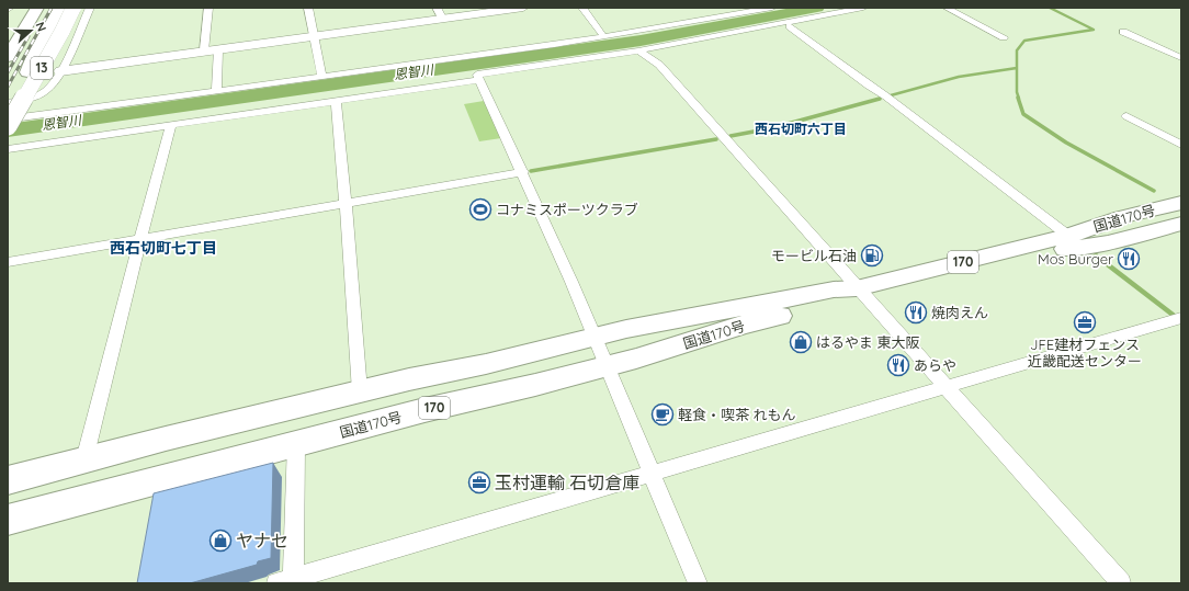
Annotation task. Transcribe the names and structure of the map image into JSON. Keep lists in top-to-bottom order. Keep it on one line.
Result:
{"streets":{"highway":["13","国道170号","170"]},"crossings":[["国道170号","170"]],"districts":["西石切町六丁目","西石切町七丁目"],"water":["恩智川"],"places":{"sports":["コナミスポーツクラブ"],"fuel station":["モービル石油"],"restaurant":["Mos Burger","焼肉えん","あらや"],"office":["JFE建材フェンス 近畿配送センター","玉村運輸 石切倉庫"],"shop":["はるやま 東大阪","ヤナセ"],"cafe":["軽食・喫茶 れもん"]},"north":"right"}
